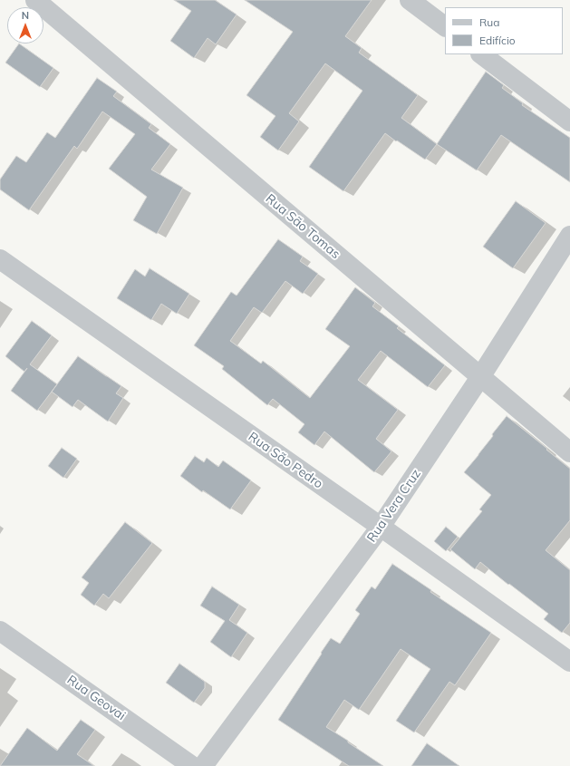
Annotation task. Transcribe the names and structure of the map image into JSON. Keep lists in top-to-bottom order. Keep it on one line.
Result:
{"streets":{"street":["Rua São Tomas","Rua São Pedro","Rua Vera Cruz","Rua Geovai"]},"crossings":[["Rua São Tomas","Rua Vera Cruz"],["Rua São Pedro","Rua Vera Cruz"]],"legend":["Rua","Edifício"],"north":"top"}
